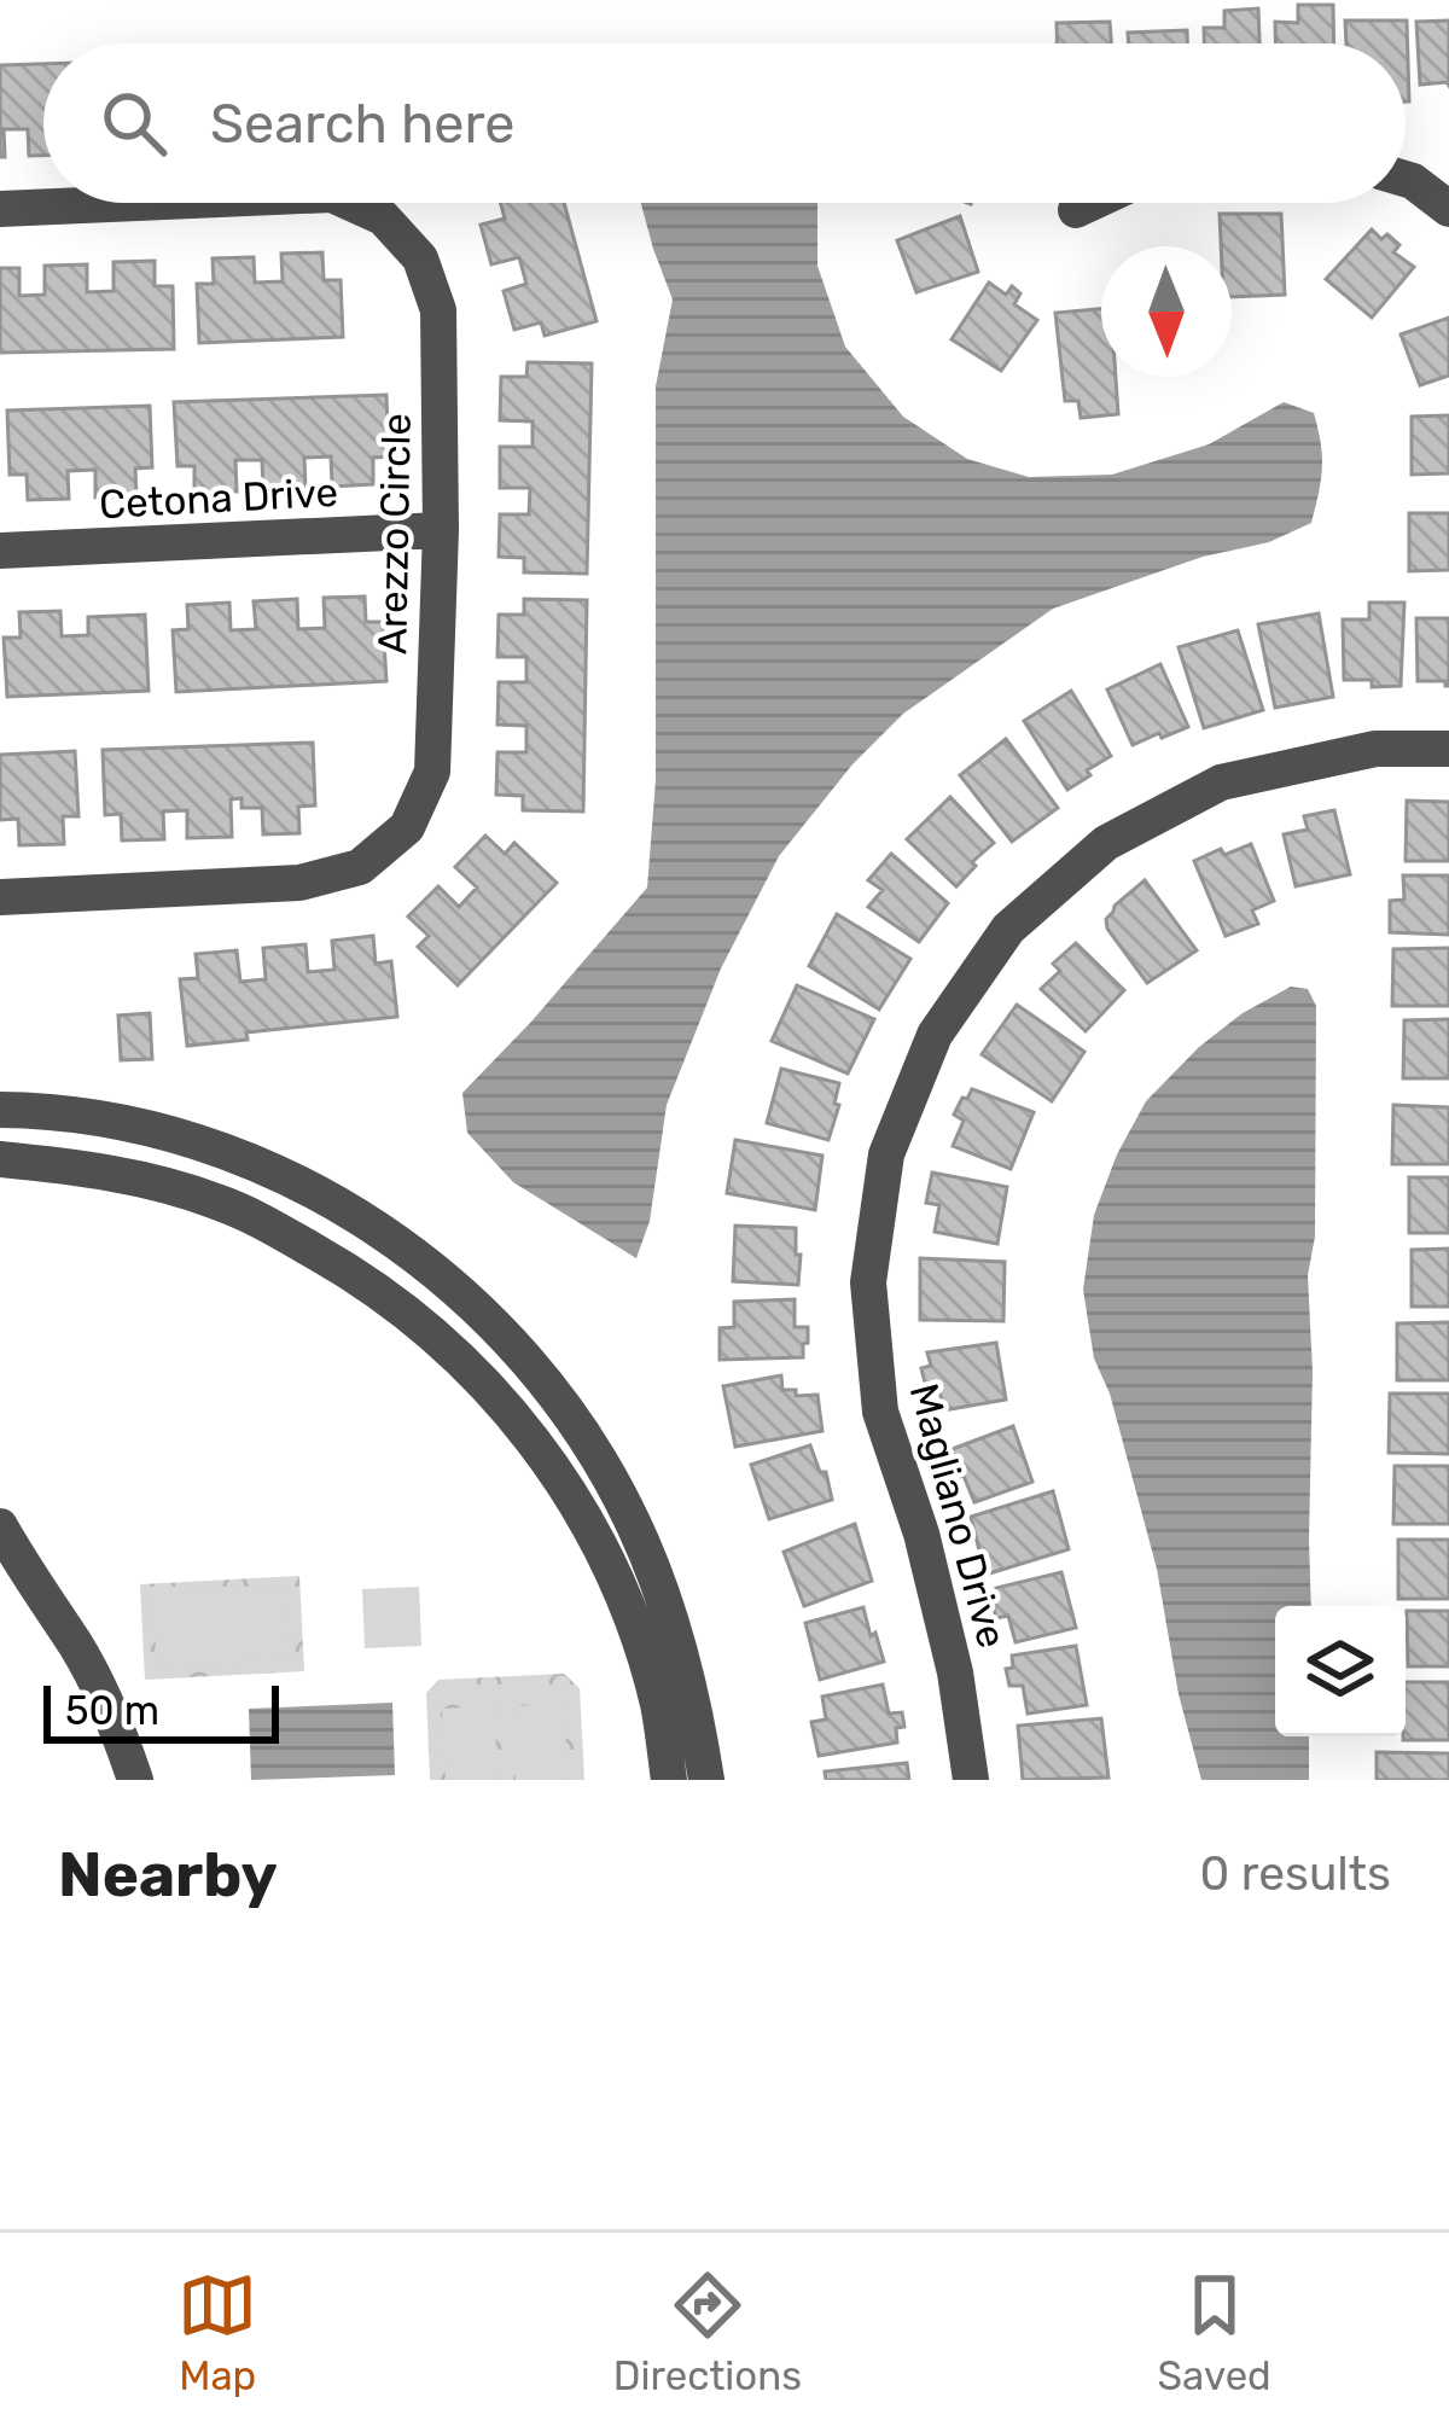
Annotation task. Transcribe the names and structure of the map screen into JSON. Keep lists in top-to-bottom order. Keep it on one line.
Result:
{"streets":{"street":["Cetona Drive","Arezzo Circle","Magliano Drive"]},"crossings":[["Cetona Drive","Arezzo Circle"]],"scale_bar":"50 m","north":"bottom","page":{"search":"Search here","scale":"50 m","heading":["Nearby","0 results"],"nav":["Map","Directions","Saved"]}}
